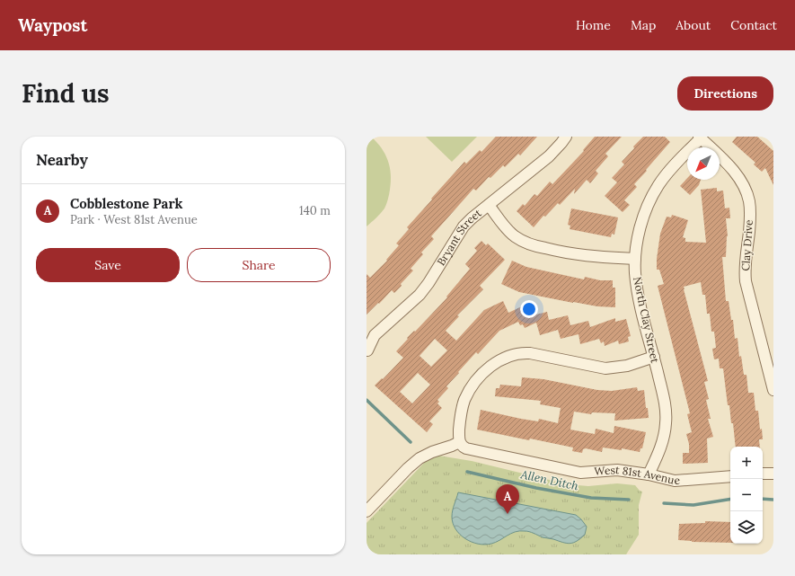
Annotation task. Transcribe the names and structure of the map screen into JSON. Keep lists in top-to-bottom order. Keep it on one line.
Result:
{"streets":{"street":["Bryant Street","Clay Drive","North Clay Street","West 81st Avenue"]},"crossings":[["Clay Drive","North Clay Street"],["North Clay Street","West 81st Avenue"]],"water":["Allen Ditch"],"north":"bottom left","page":{"header":"Waypost","nav":["Home","Map","About","Contact"],"buttons":["Directions",["Save","Share"]],"title":"Find us","heading":"Nearby","list":[{"mark":"A","name":"Cobblestone Park","note":"Park · West 81st Avenue","value":"140 m"}],"map_buttons":["+","−"],"pins":"A"}}
